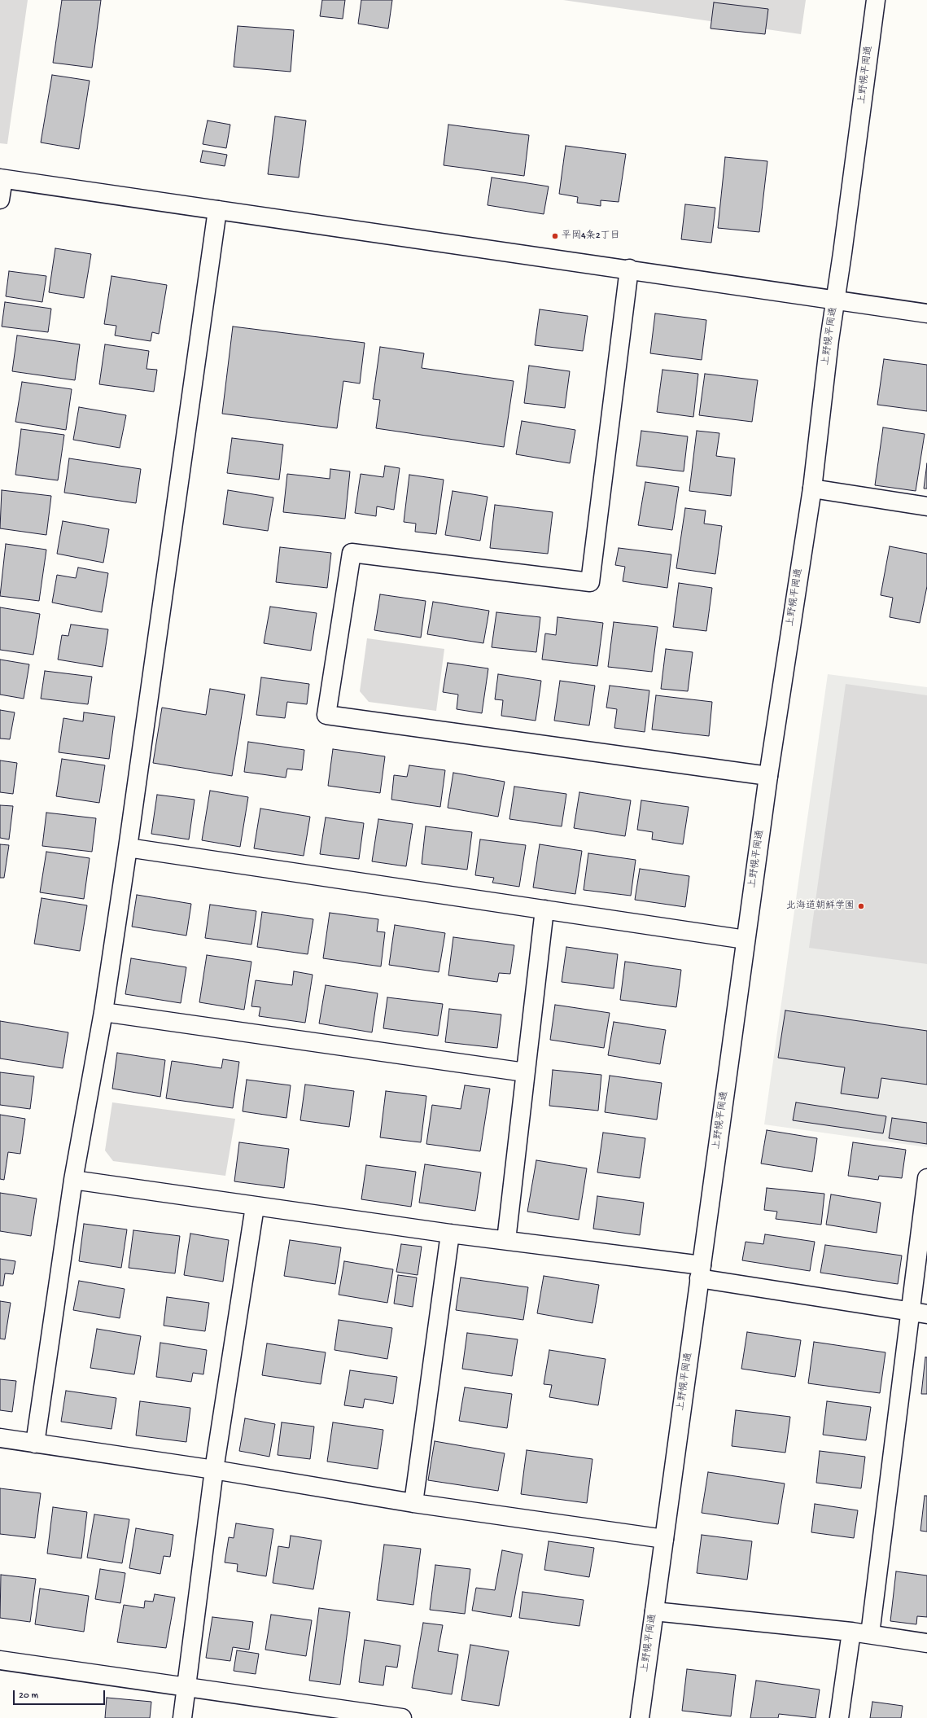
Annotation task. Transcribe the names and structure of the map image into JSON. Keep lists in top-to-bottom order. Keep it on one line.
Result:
{"streets":{"street":["上野幌平岡通"]},"places":["平岡4条2丁目","北海道朝鮮学園"],"scale_bar":"20 m"}
